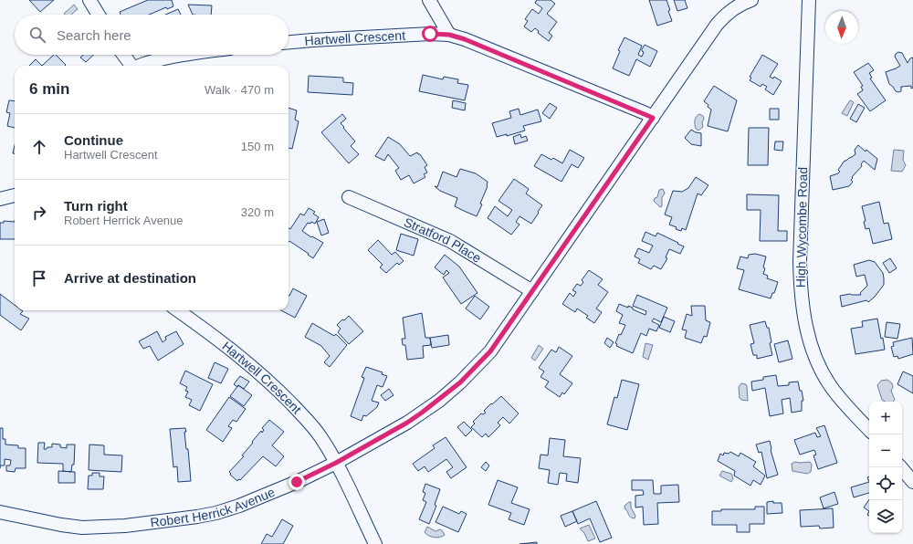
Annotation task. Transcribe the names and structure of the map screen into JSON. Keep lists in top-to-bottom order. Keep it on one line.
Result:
{"streets":{"street":["Hartwell Crescent","High Wycombe Road","Stratford Place","Robert Herrick Avenue"]},"crossings":[["Hartwell Crescent","Robert Herrick Avenue"],["Stratford Place","Robert Herrick Avenue"]],"north":"bottom","page":{"search":"Search here","heading":["6 min","Walk · 470 m"],"list":[["Continue","Hartwell Crescent","150 m"],["Turn right","Robert Herrick Avenue","320 m"],"Arrive at destination"],"map_buttons":["+","−"]}}
